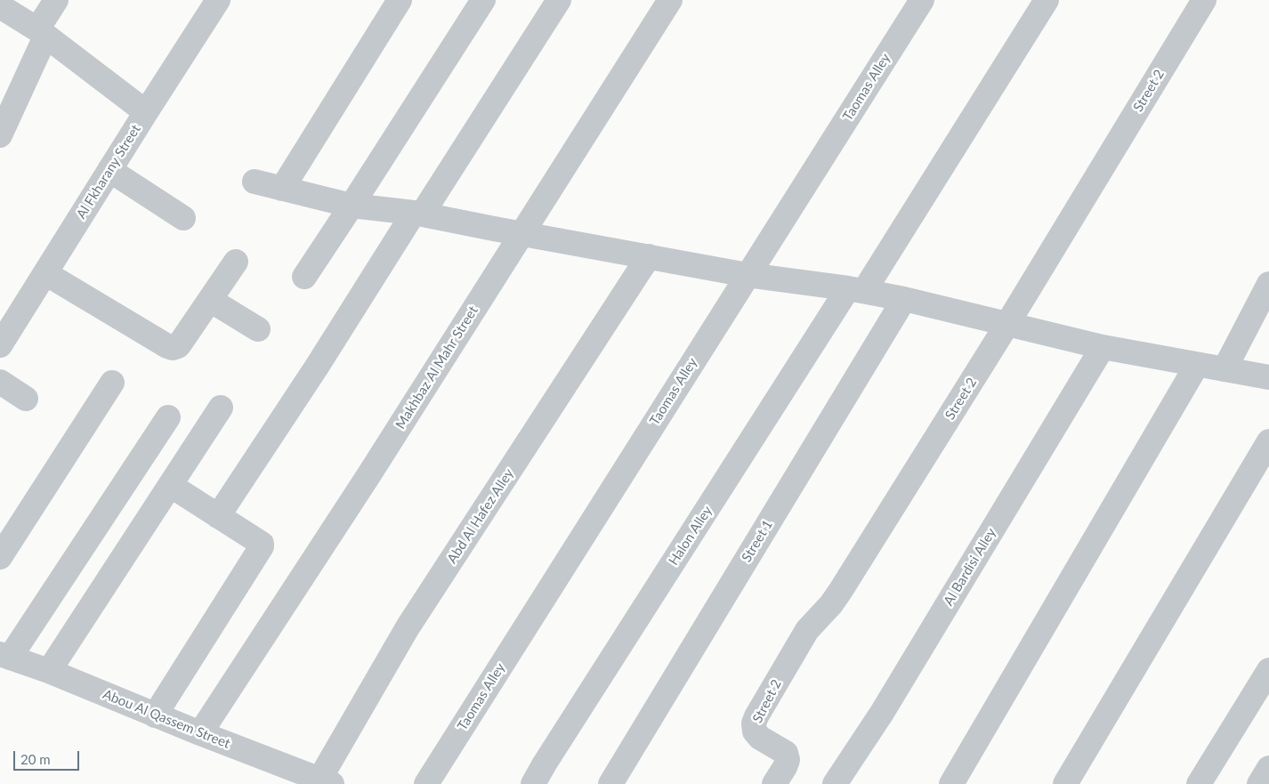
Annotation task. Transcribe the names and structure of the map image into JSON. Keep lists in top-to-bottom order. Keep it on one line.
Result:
{"streets":{"street":["Taomas Alley","Street 2","Al Fkharany Street","Makhbaz Al Mahr Street","Abd Al Hafez Alley","Halon Alley","Street 1","Al Bardisi Alley","Abou Al Qassem Street"]},"crossings":[["Makhbaz Al Mahr Street","Abou Al Qassem Street"],["Abd Al Hafez Alley","Abou Al Qassem Street"]],"scale_bar":"20 m"}
